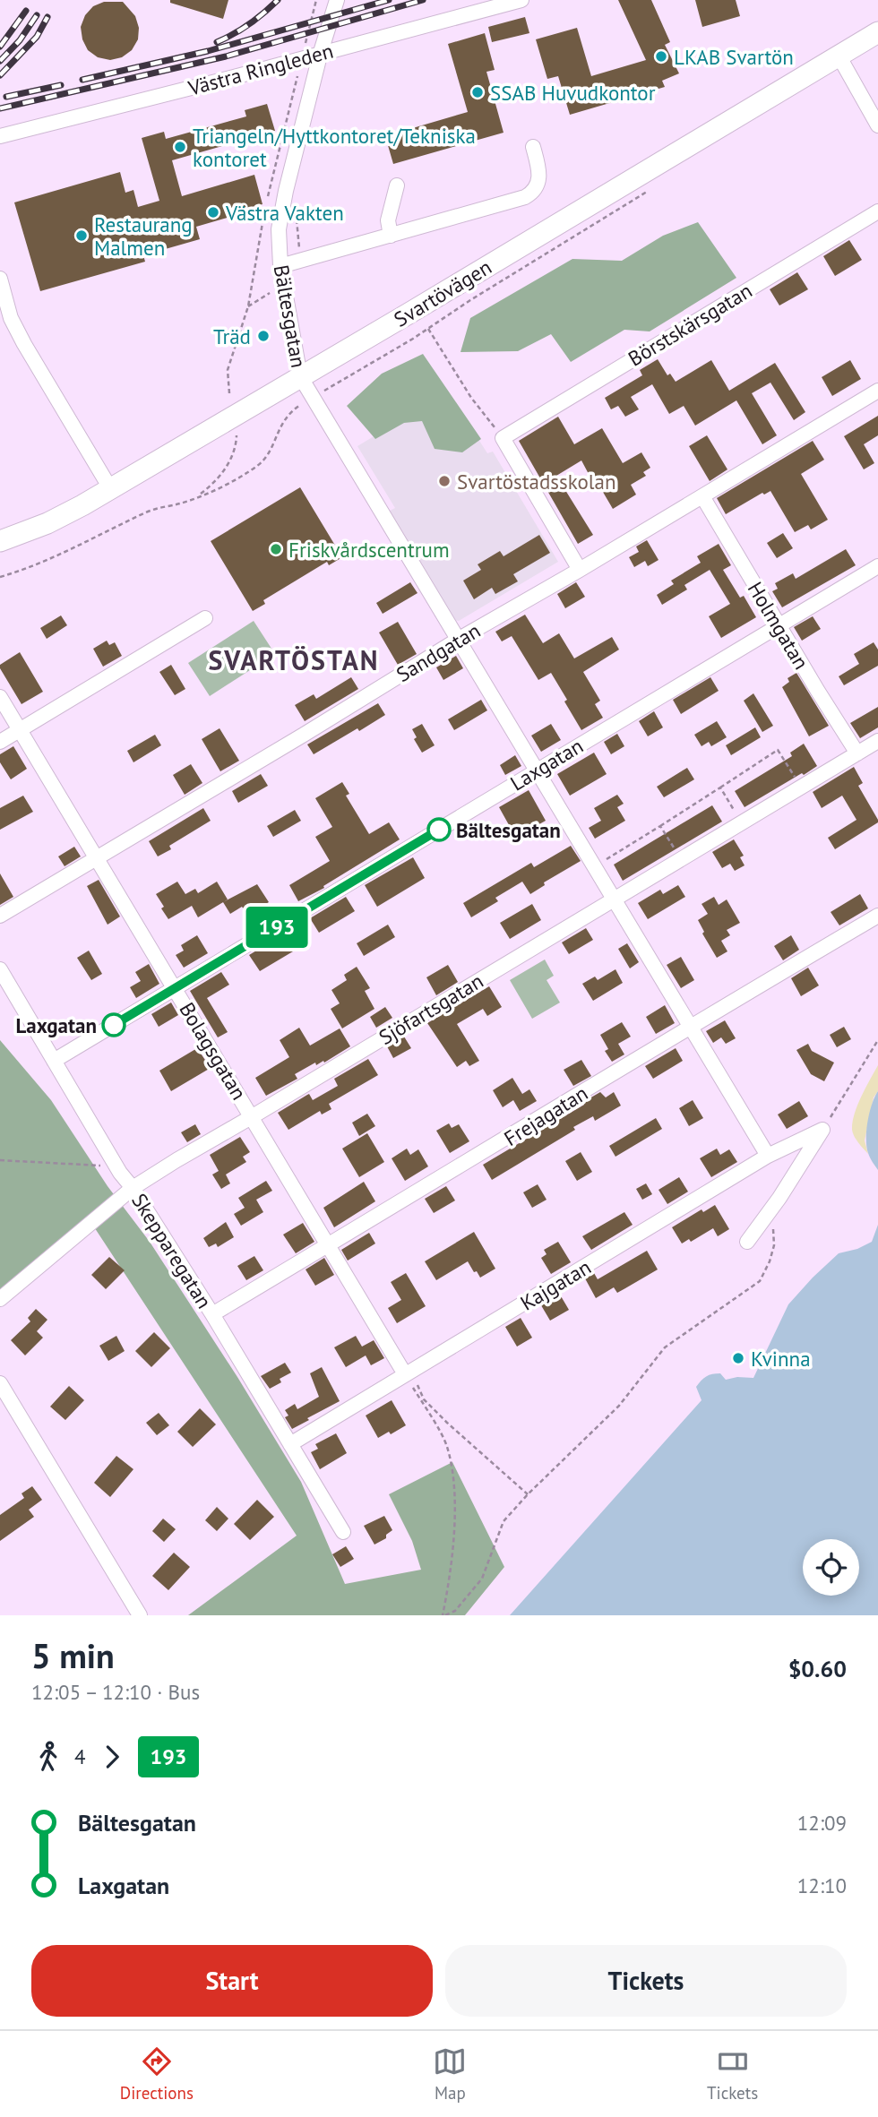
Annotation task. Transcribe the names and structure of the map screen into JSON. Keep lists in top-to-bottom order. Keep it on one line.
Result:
{"streets":{"main road":["Svartövägen"],"street":["Västra Ringleden","Bältesgatan","Börstskärsgatan","Holmgatan","Sandgatan","Laxgatan","Sjöfartsgatan","Bolagsgatan","Frejagatan","Skepparegatan","Kajgatan"]},"crossings":[["Västra Ringleden","Bältesgatan"],["Svartövägen","Bältesgatan"],["Bältesgatan","Sandgatan"],["Bältesgatan","Laxgatan"],["Bältesgatan","Sjöfartsgatan"],["Bältesgatan","Frejagatan"],["Bältesgatan","Kajgatan"],["Holmgatan","Sandgatan"],["Holmgatan","Laxgatan"],["Holmgatan","Sjöfartsgatan"],["Sandgatan","Bolagsgatan"],["Laxgatan","Bolagsgatan"],["Laxgatan","Skepparegatan"],["Sjöfartsgatan","Bolagsgatan"],["Sjöfartsgatan","Skepparegatan"],["Bolagsgatan","Frejagatan"],["Bolagsgatan","Kajgatan"],["Frejagatan","Skepparegatan"],["Skepparegatan","Kajgatan"]],"districts":["SVARTÖSTAN"],"places":["LKAB Svartön","SSAB Huvudkontor","Triangeln/Hyttkontoret/Tekniska kontoret","Västra Vakten","Restaurang Malmen","Träd","Svartöstadsskolan","Friskvårdscentrum","Bältesgatan","Laxgatan","Kvinna"],"lines":["bus line 193"],"page":{"on_map":"193","heading":["5 min","12:05 – 12:10 · Bus","$0.60"],"legs":["4","193"],"list":[{"name":"Bältesgatan","value":"12:09"},{"name":"Laxgatan","value":"12:10"}],"buttons":["Start","Tickets"],"tabs":["Directions","Map","Tickets"]}}
